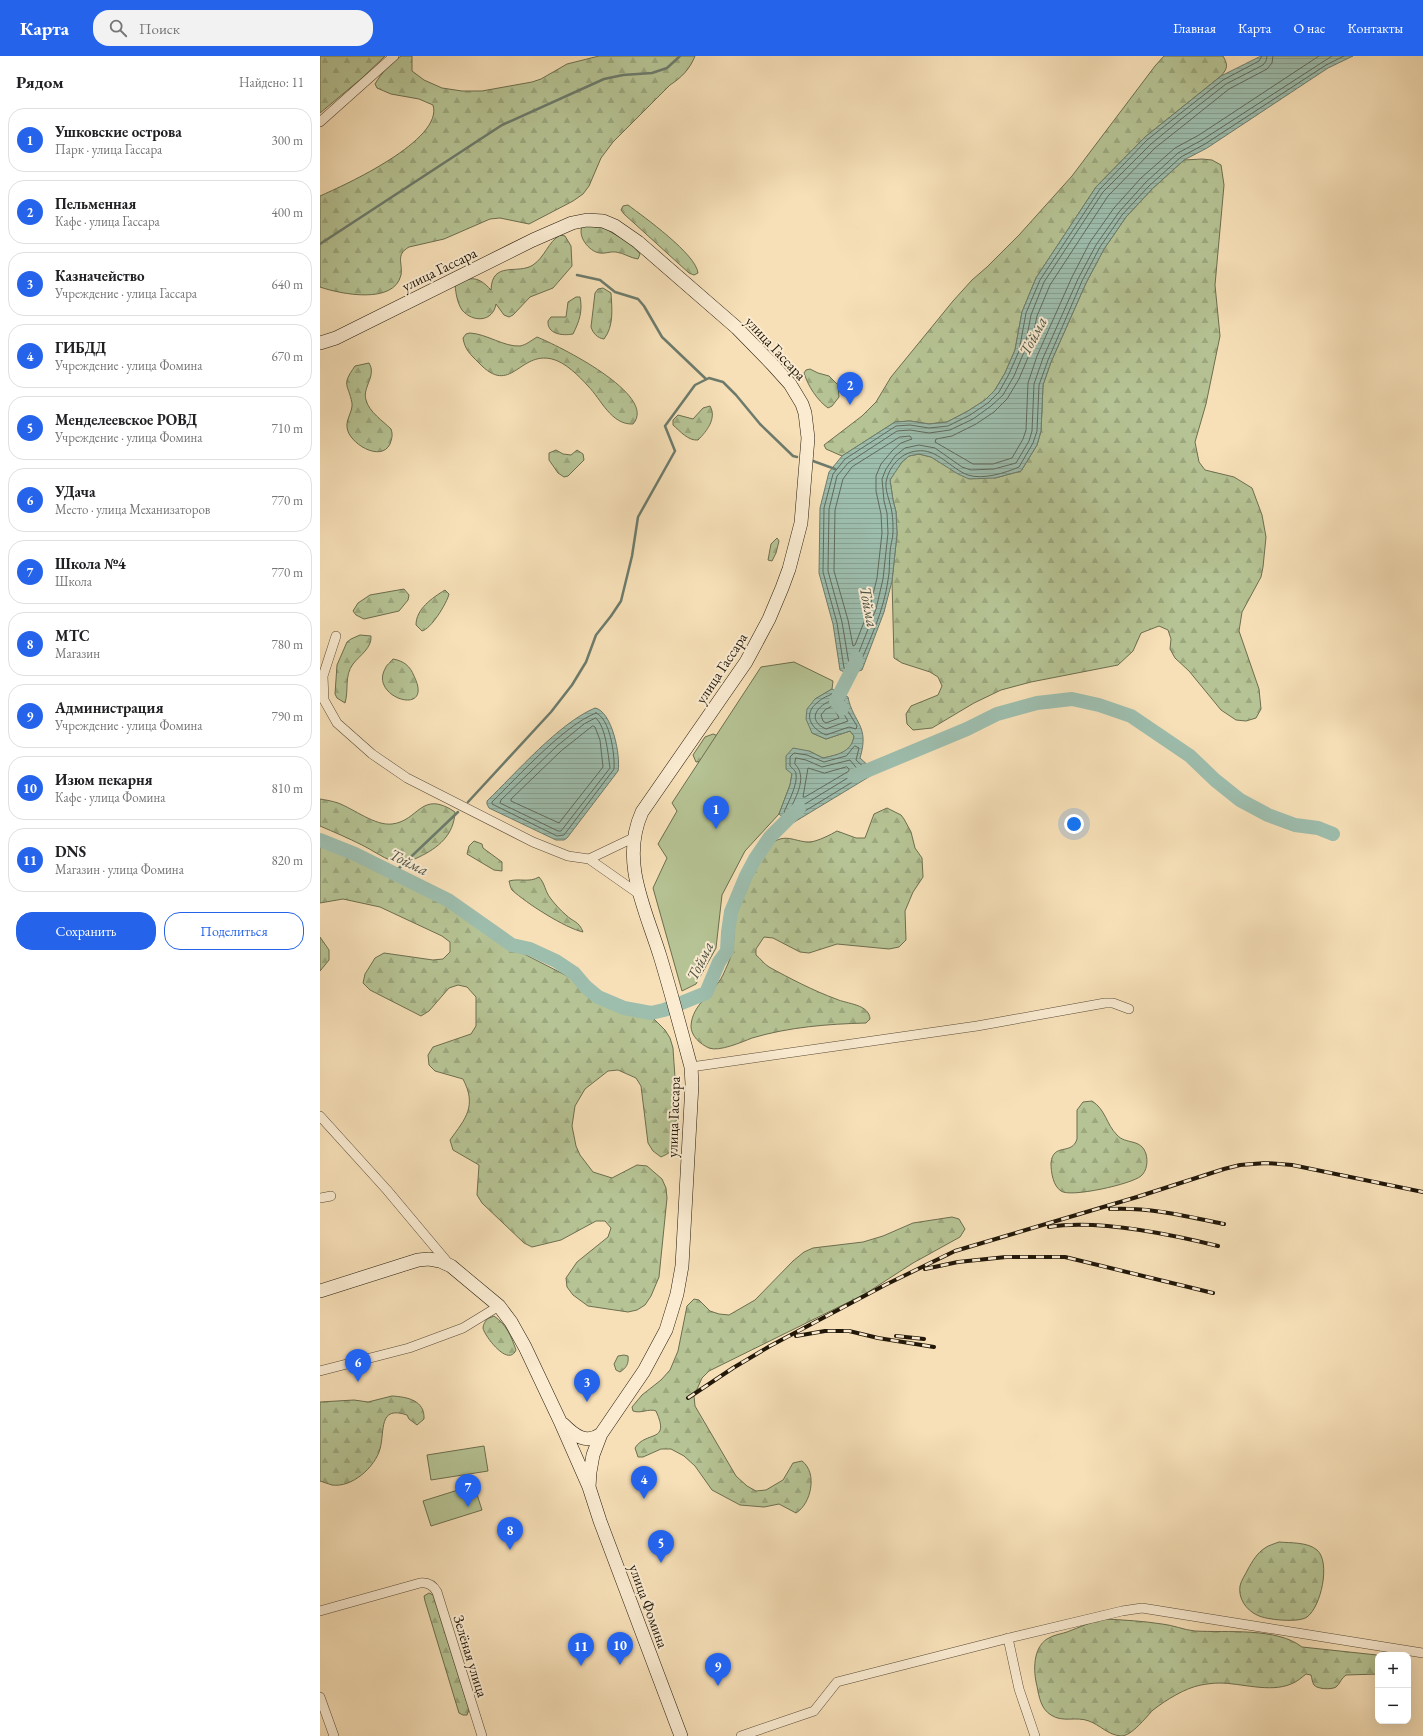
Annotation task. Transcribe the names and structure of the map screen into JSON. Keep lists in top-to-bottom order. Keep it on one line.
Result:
{"streets":{"main road":["улица Гассара","улица Фомина"],"street":["Зелёная улица"]},"crossings":[["улица Гассара","улица Фомина"]],"water":["Тойма"],"page":{"header":"Карта","search":"Поиск","nav":["Главная","Карта","О нас","Контакты"],"heading":["Рядом","Найдено: 11"],"list":[{"mark":"1","name":"Ушковские острова","note":"Парк · улица Гассара","value":"300 m"},{"mark":"2","name":"Пельменная","note":"Кафе · улица Гассара","value":"400 m"},{"mark":"3","name":"Казначейство","note":"Учреждение · улица Гассара","value":"640 m"},{"mark":"4","name":"ГИБДД","note":"Учреждение · улица Фомина","value":"670 m"},{"mark":"5","name":"Менделеевское РОВД","note":"Учреждение · улица Фомина","value":"710 m"},{"mark":"6","name":"УДача","note":"Место · улица Механизаторов","value":"770 m"},{"mark":"7","name":"Школа №4","note":"Школа","value":"770 m"},{"mark":"8","name":"МТС","note":"Магазин","value":"780 m"},{"mark":"9","name":"Администрация","note":"Учреждение · улица Фомина","value":"790 m"},{"mark":"10","name":"Изюм пекарня","note":"Кафе · улица Фомина","value":"810 m"},{"mark":"11","name":"DNS","note":"Магазин · улица Фомина","value":"820 m"}],"pins":["2","1","6","3","4","7","8","5","10","11","9"],"buttons":["Сохранить","Поделиться"],"map_buttons":["+","−"]}}
